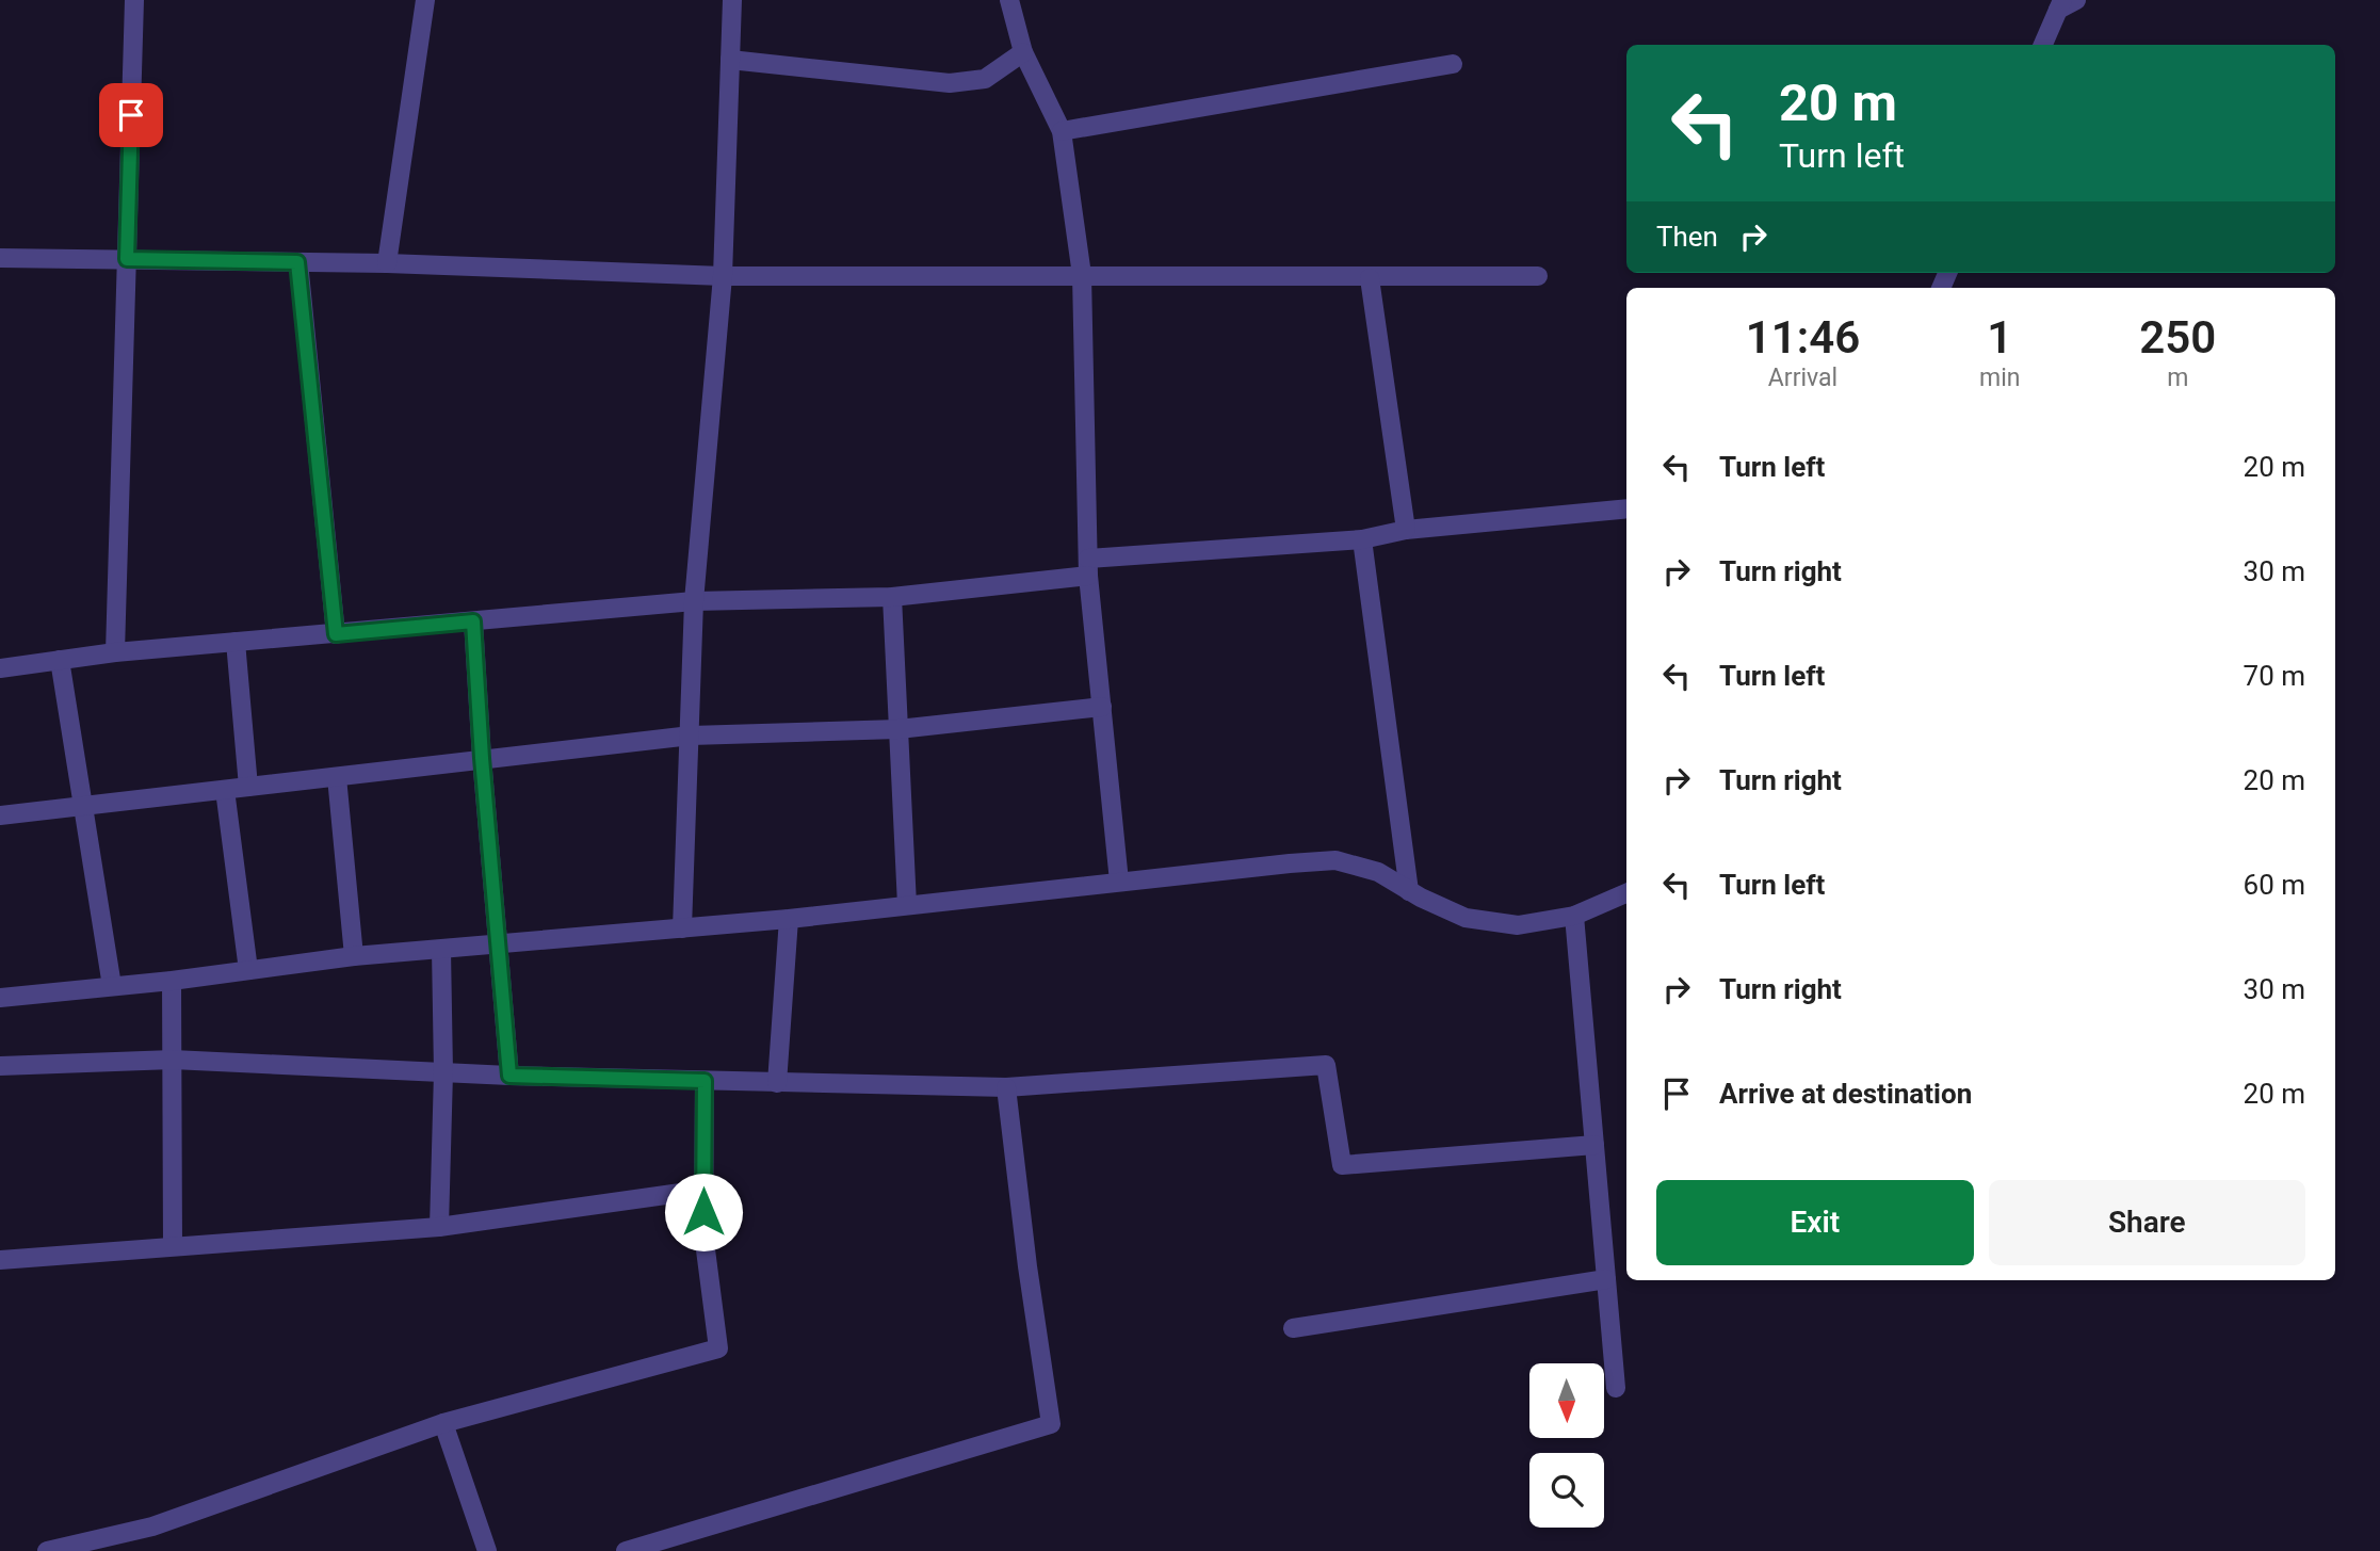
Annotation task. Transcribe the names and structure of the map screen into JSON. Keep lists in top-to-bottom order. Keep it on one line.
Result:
{"north":"bottom","page":{"turn":["20 m","Turn left"],"then":"Then","eta":["11:46","Arrival","1","min","250","m"],"list":[{"name":"Turn left","value":"20 m"},{"name":"Turn right","value":"30 m"},{"name":"Turn left","value":"70 m"},{"name":"Turn right","value":"20 m"},{"name":"Turn left","value":"60 m"},{"name":"Turn right","value":"30 m"},{"name":"Arrive at destination","value":"20 m"}],"buttons":["Exit","Share"]}}
